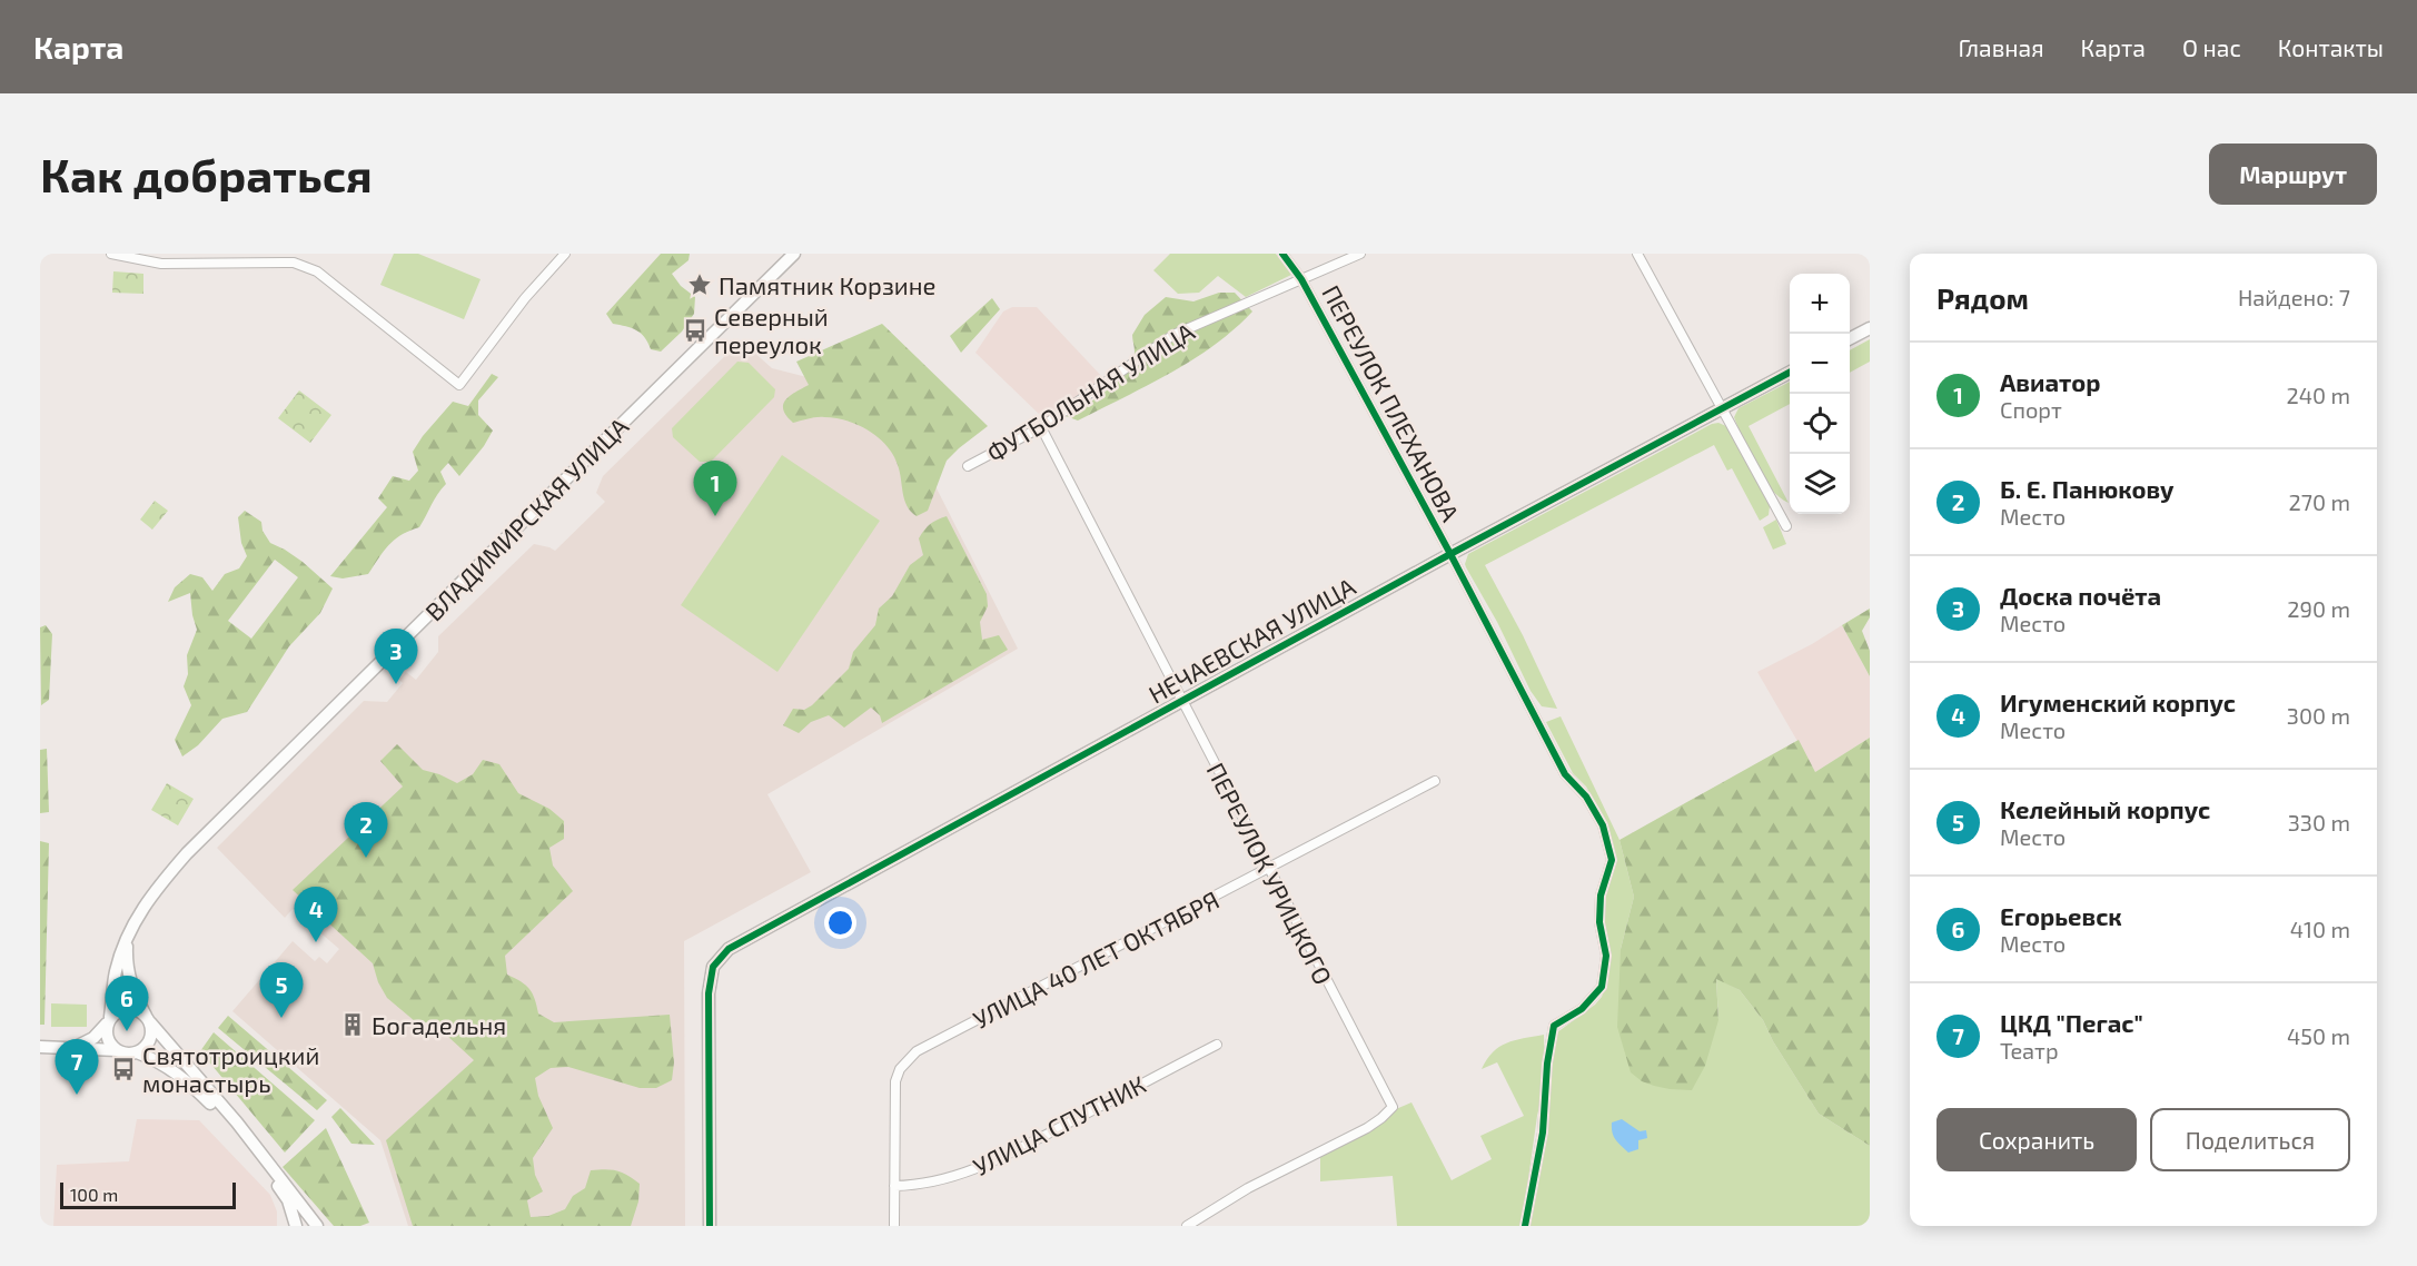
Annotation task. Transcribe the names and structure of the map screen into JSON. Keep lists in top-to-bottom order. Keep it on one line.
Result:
{"streets":{"street":["ФУТБОЛЬНАЯ УЛИЦА","ПЕРЕУЛОК ПЛЕХАНОВА","ВЛАДИМИРСКАЯ УЛИЦА","НЕЧАЕВСКАЯ УЛИЦА","ПЕРЕУЛОК УРИЦКОГО","УЛИЦА 40 ЛЕТ ОКТЯБРЯ","УЛИЦА СПУТНИК"]},"crossings":[["ФУТБОЛЬНАЯ УЛИЦА","ПЕРЕУЛОК ПЛЕХАНОВА"],["ФУТБОЛЬНАЯ УЛИЦА","ПЕРЕУЛОК УРИЦКОГО"],["ПЕРЕУЛОК ПЛЕХАНОВА","НЕЧАЕВСКАЯ УЛИЦА"],["НЕЧАЕВСКАЯ УЛИЦА","ПЕРЕУЛОК УРИЦКОГО"],["ПЕРЕУЛОК УРИЦКОГО","УЛИЦА 40 ЛЕТ ОКТЯБРЯ"],["УЛИЦА 40 ЛЕТ ОКТЯБРЯ","УЛИЦА СПУТНИК"]],"places":{"place":["Памятник Корзине"],"bus stop":["Северный переулок","Святотроицкий монастырь"],"building":["Богадельня"]},"scale_bar":"100 m","page":{"header":"Карта","nav":["Главная","Карта","О нас","Контакты"],"buttons":["Маршрут",["Сохранить","Поделиться"]],"title":"Как добраться","heading":["Рядом","Найдено: 7"],"map_buttons":["+","−"],"list":[{"mark":"1","name":"Авиатор","note":"Спорт","value":"240 m"},{"mark":"2","name":"Б. Е. Панюкову","note":"Место","value":"270 m"},{"mark":"3","name":"Доска почёта","note":"Место","value":"290 m"},{"mark":"4","name":"Игуменский корпус","note":"Место","value":"300 m"},{"mark":"5","name":"Келейный корпус","note":"Место","value":"330 m"},{"mark":"6","name":"Егорьевск","note":"Место","value":"410 m"},{"mark":"7","name":"ЦКД \"Пегас\"","note":"Театр","value":"450 m"}],"pins":["1","3","2","4","5","6","7"],"scale":"100 m"}}
